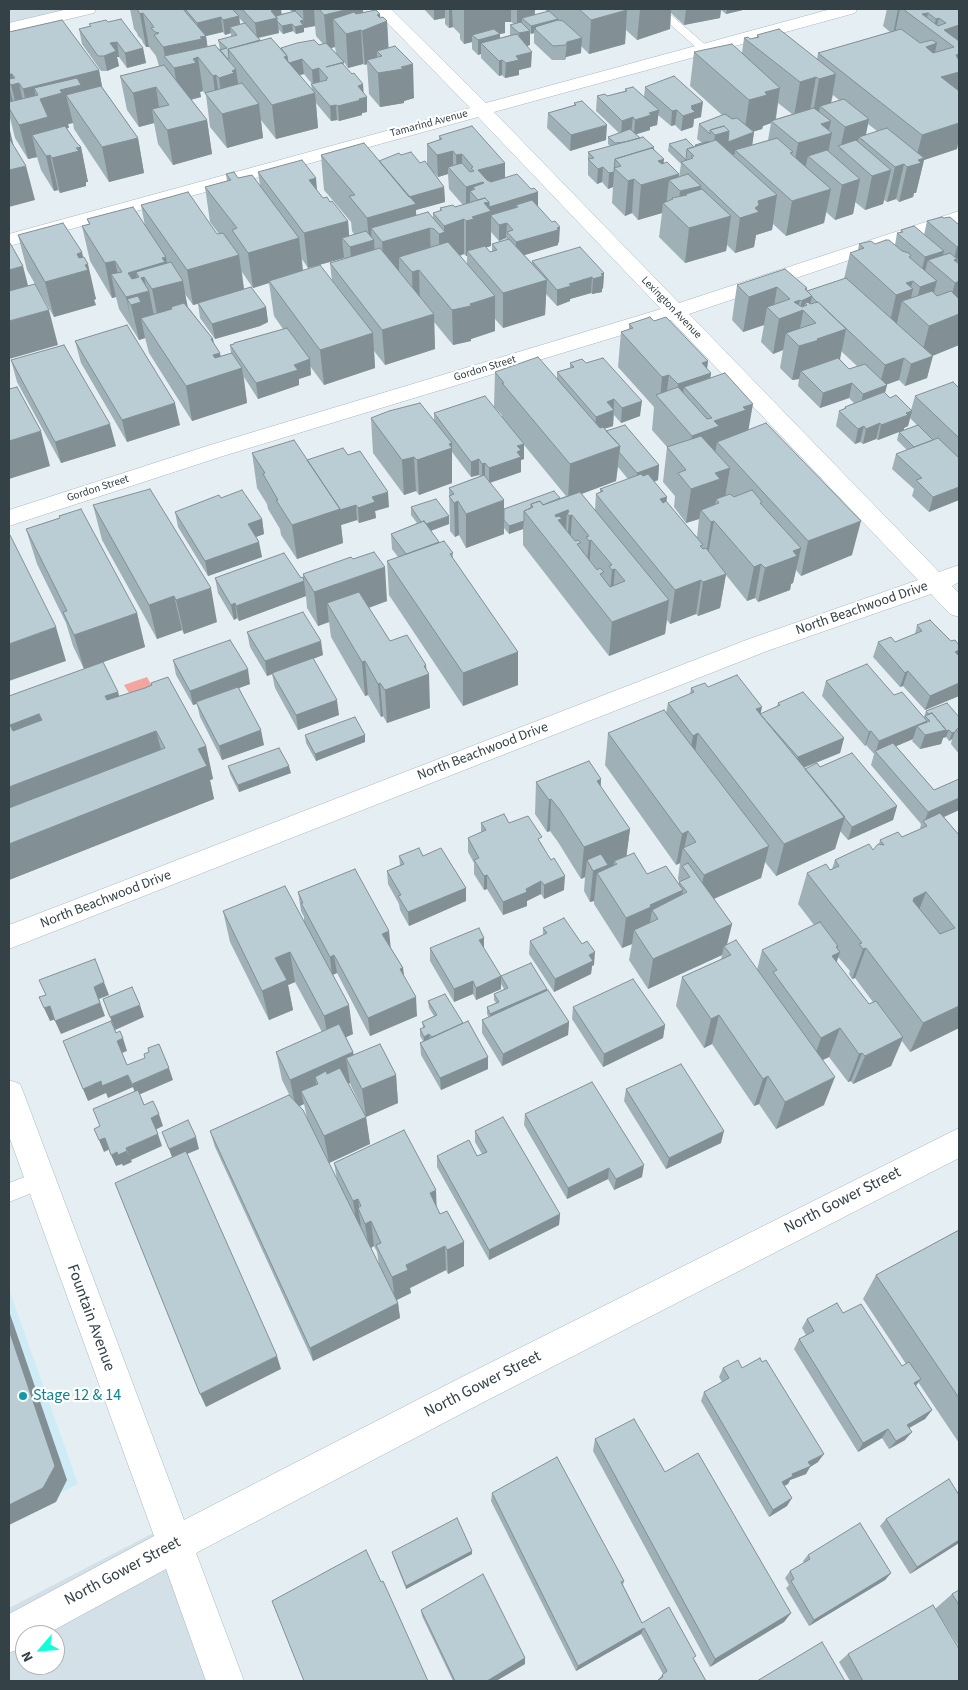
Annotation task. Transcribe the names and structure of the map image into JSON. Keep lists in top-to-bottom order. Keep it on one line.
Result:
{"streets":{"street":["Tamarind Avenue","Lexington Avenue","Gordon Street","North Beachwood Drive","North Gower Street","Fountain Avenue"]},"crossings":[["Tamarind Avenue","Lexington Avenue"],["Lexington Avenue","Gordon Street"],["Lexington Avenue","North Beachwood Drive"],["North Gower Street","Fountain Avenue"]],"places":["Stage 12 & 14"],"north":"bottom left"}
